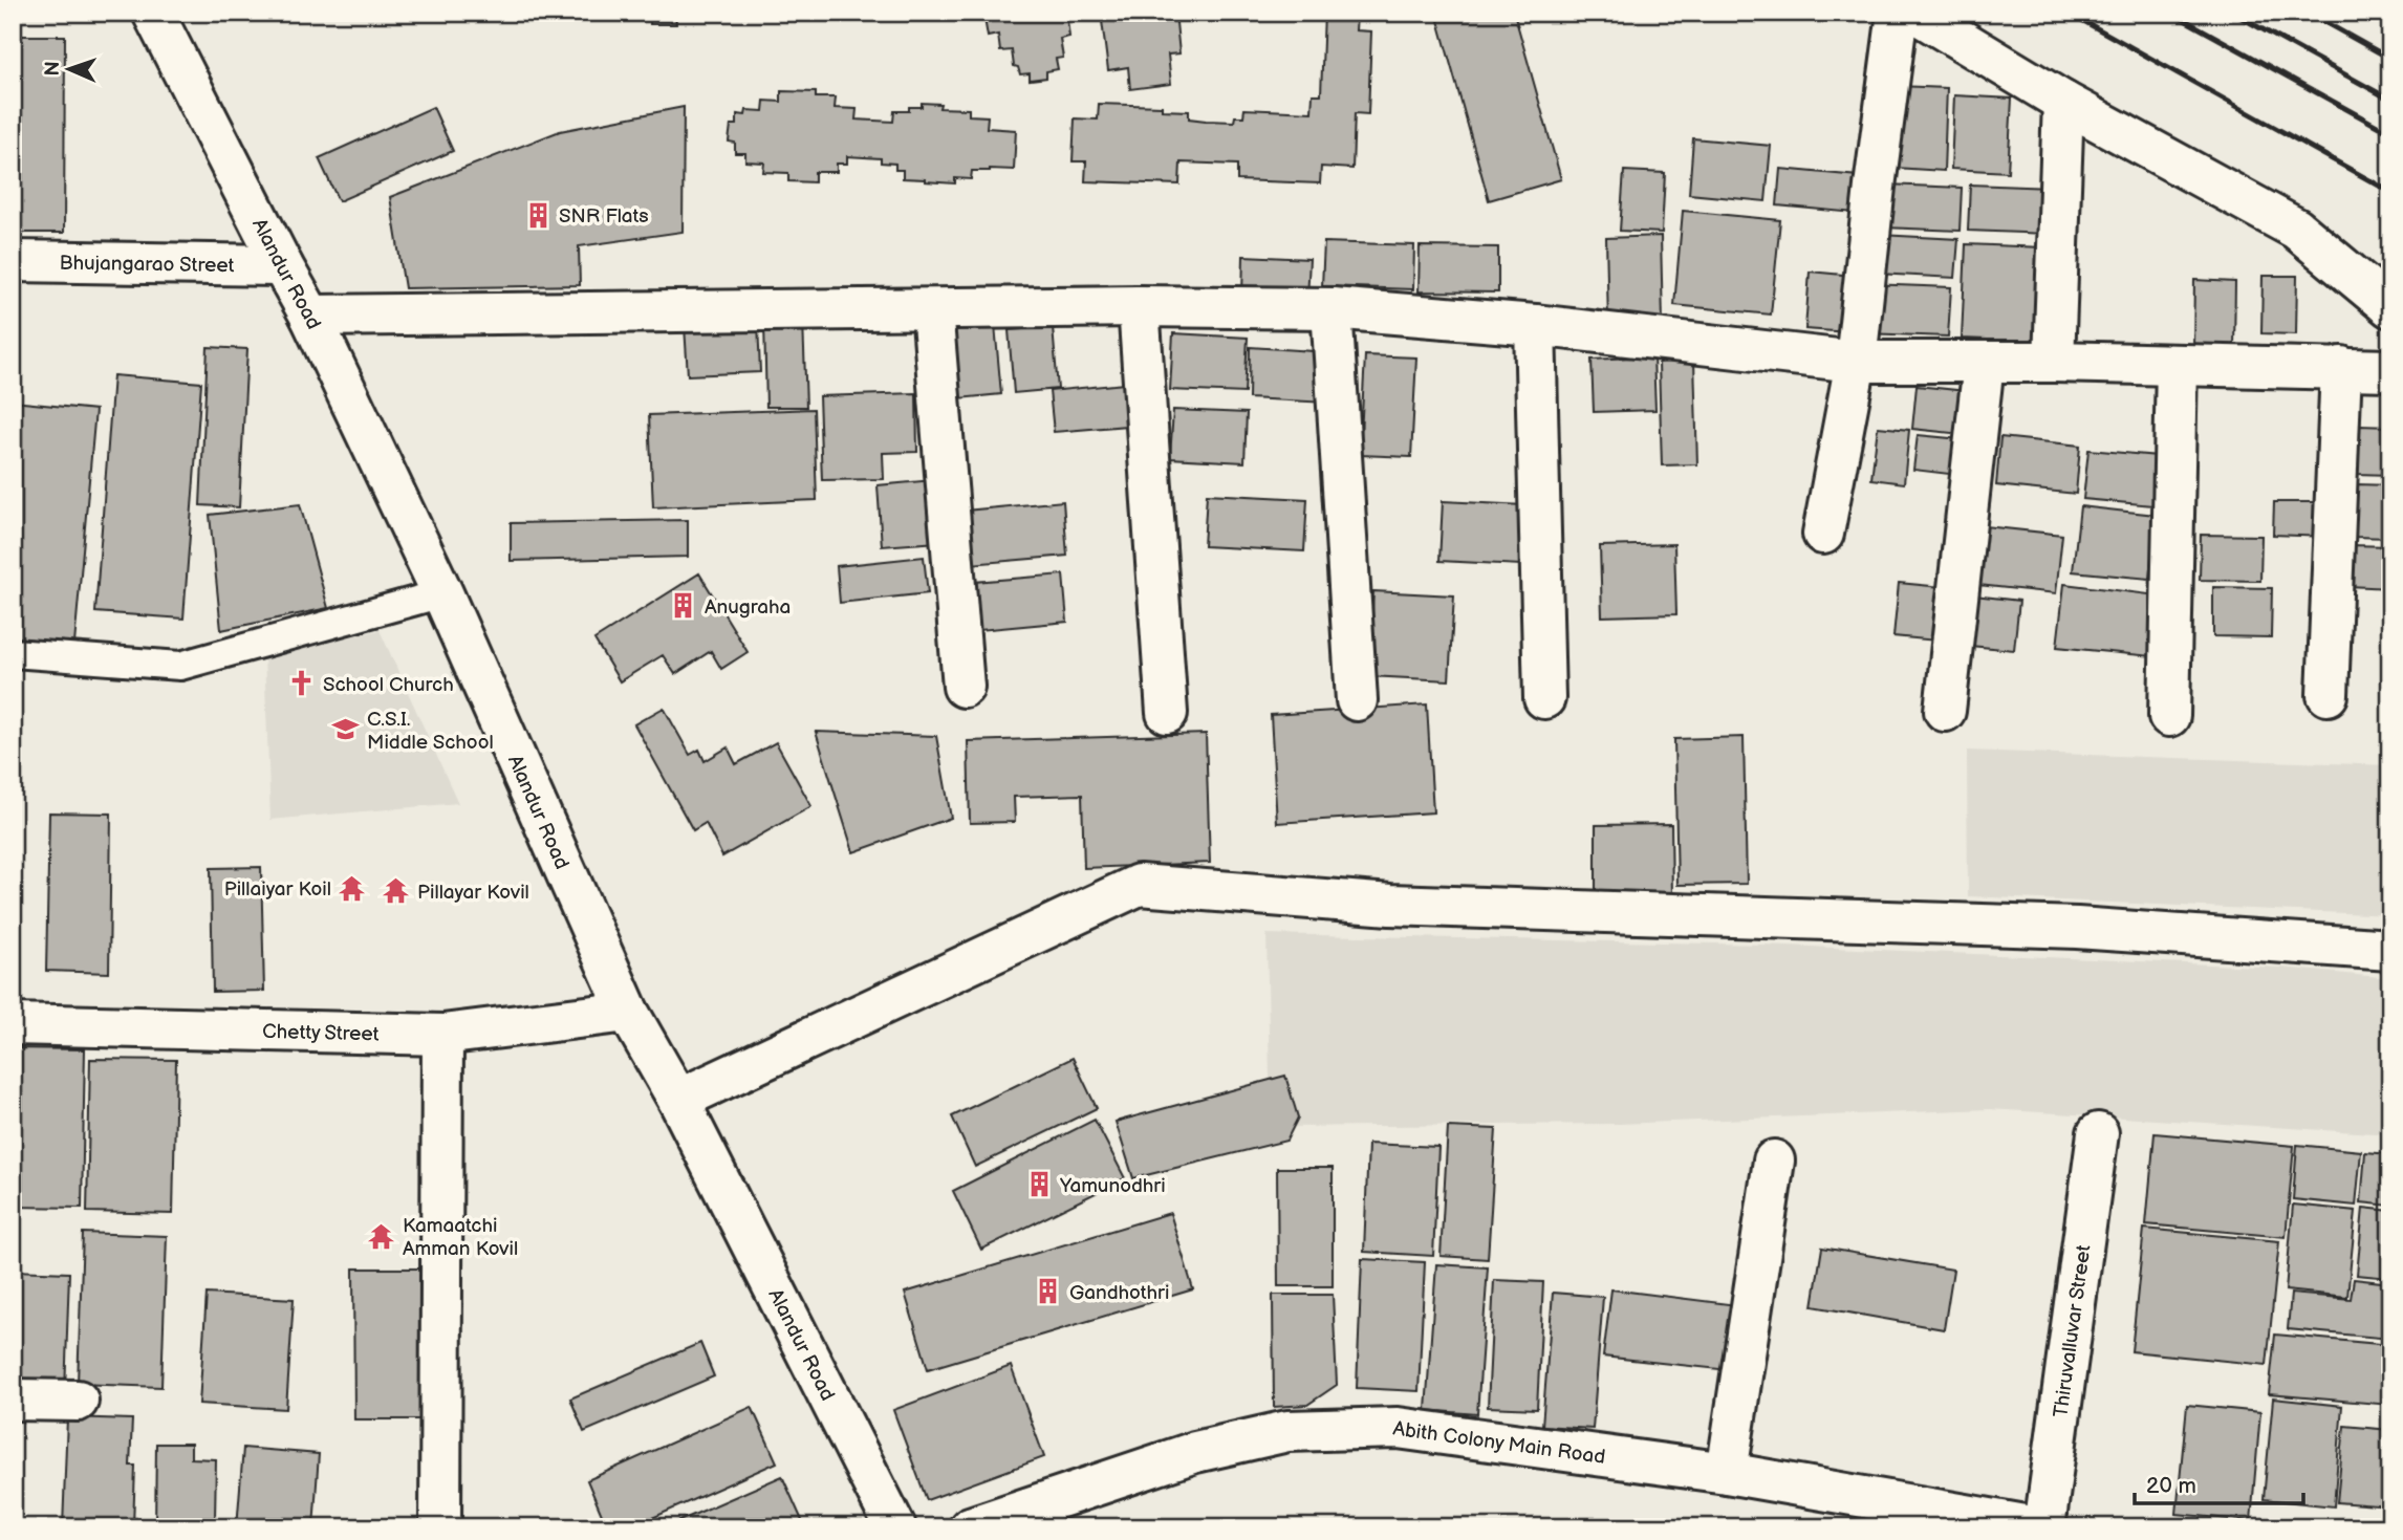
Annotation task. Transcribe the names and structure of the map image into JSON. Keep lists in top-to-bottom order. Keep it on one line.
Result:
{"streets":{"street":["Bhujangarao Street","Alandur Road","Chetty Street","Thiruvalluvar Street","Abith Colony Main Road"]},"crossings":[["Bhujangarao Street","Alandur Road"],["Alandur Road","Chetty Street"]],"places":{"building":["SNR Flats","Anugraha","Yamunodhri","Gandhothri"],"church":["School Church"],"school or university":["C.S.I. Middle School"],"temple":["Pillaiyar Koil","Pillayar Kovil","Kamaatchi Amman Kovil"]},"scale_bar":"20 m","north":"left"}
